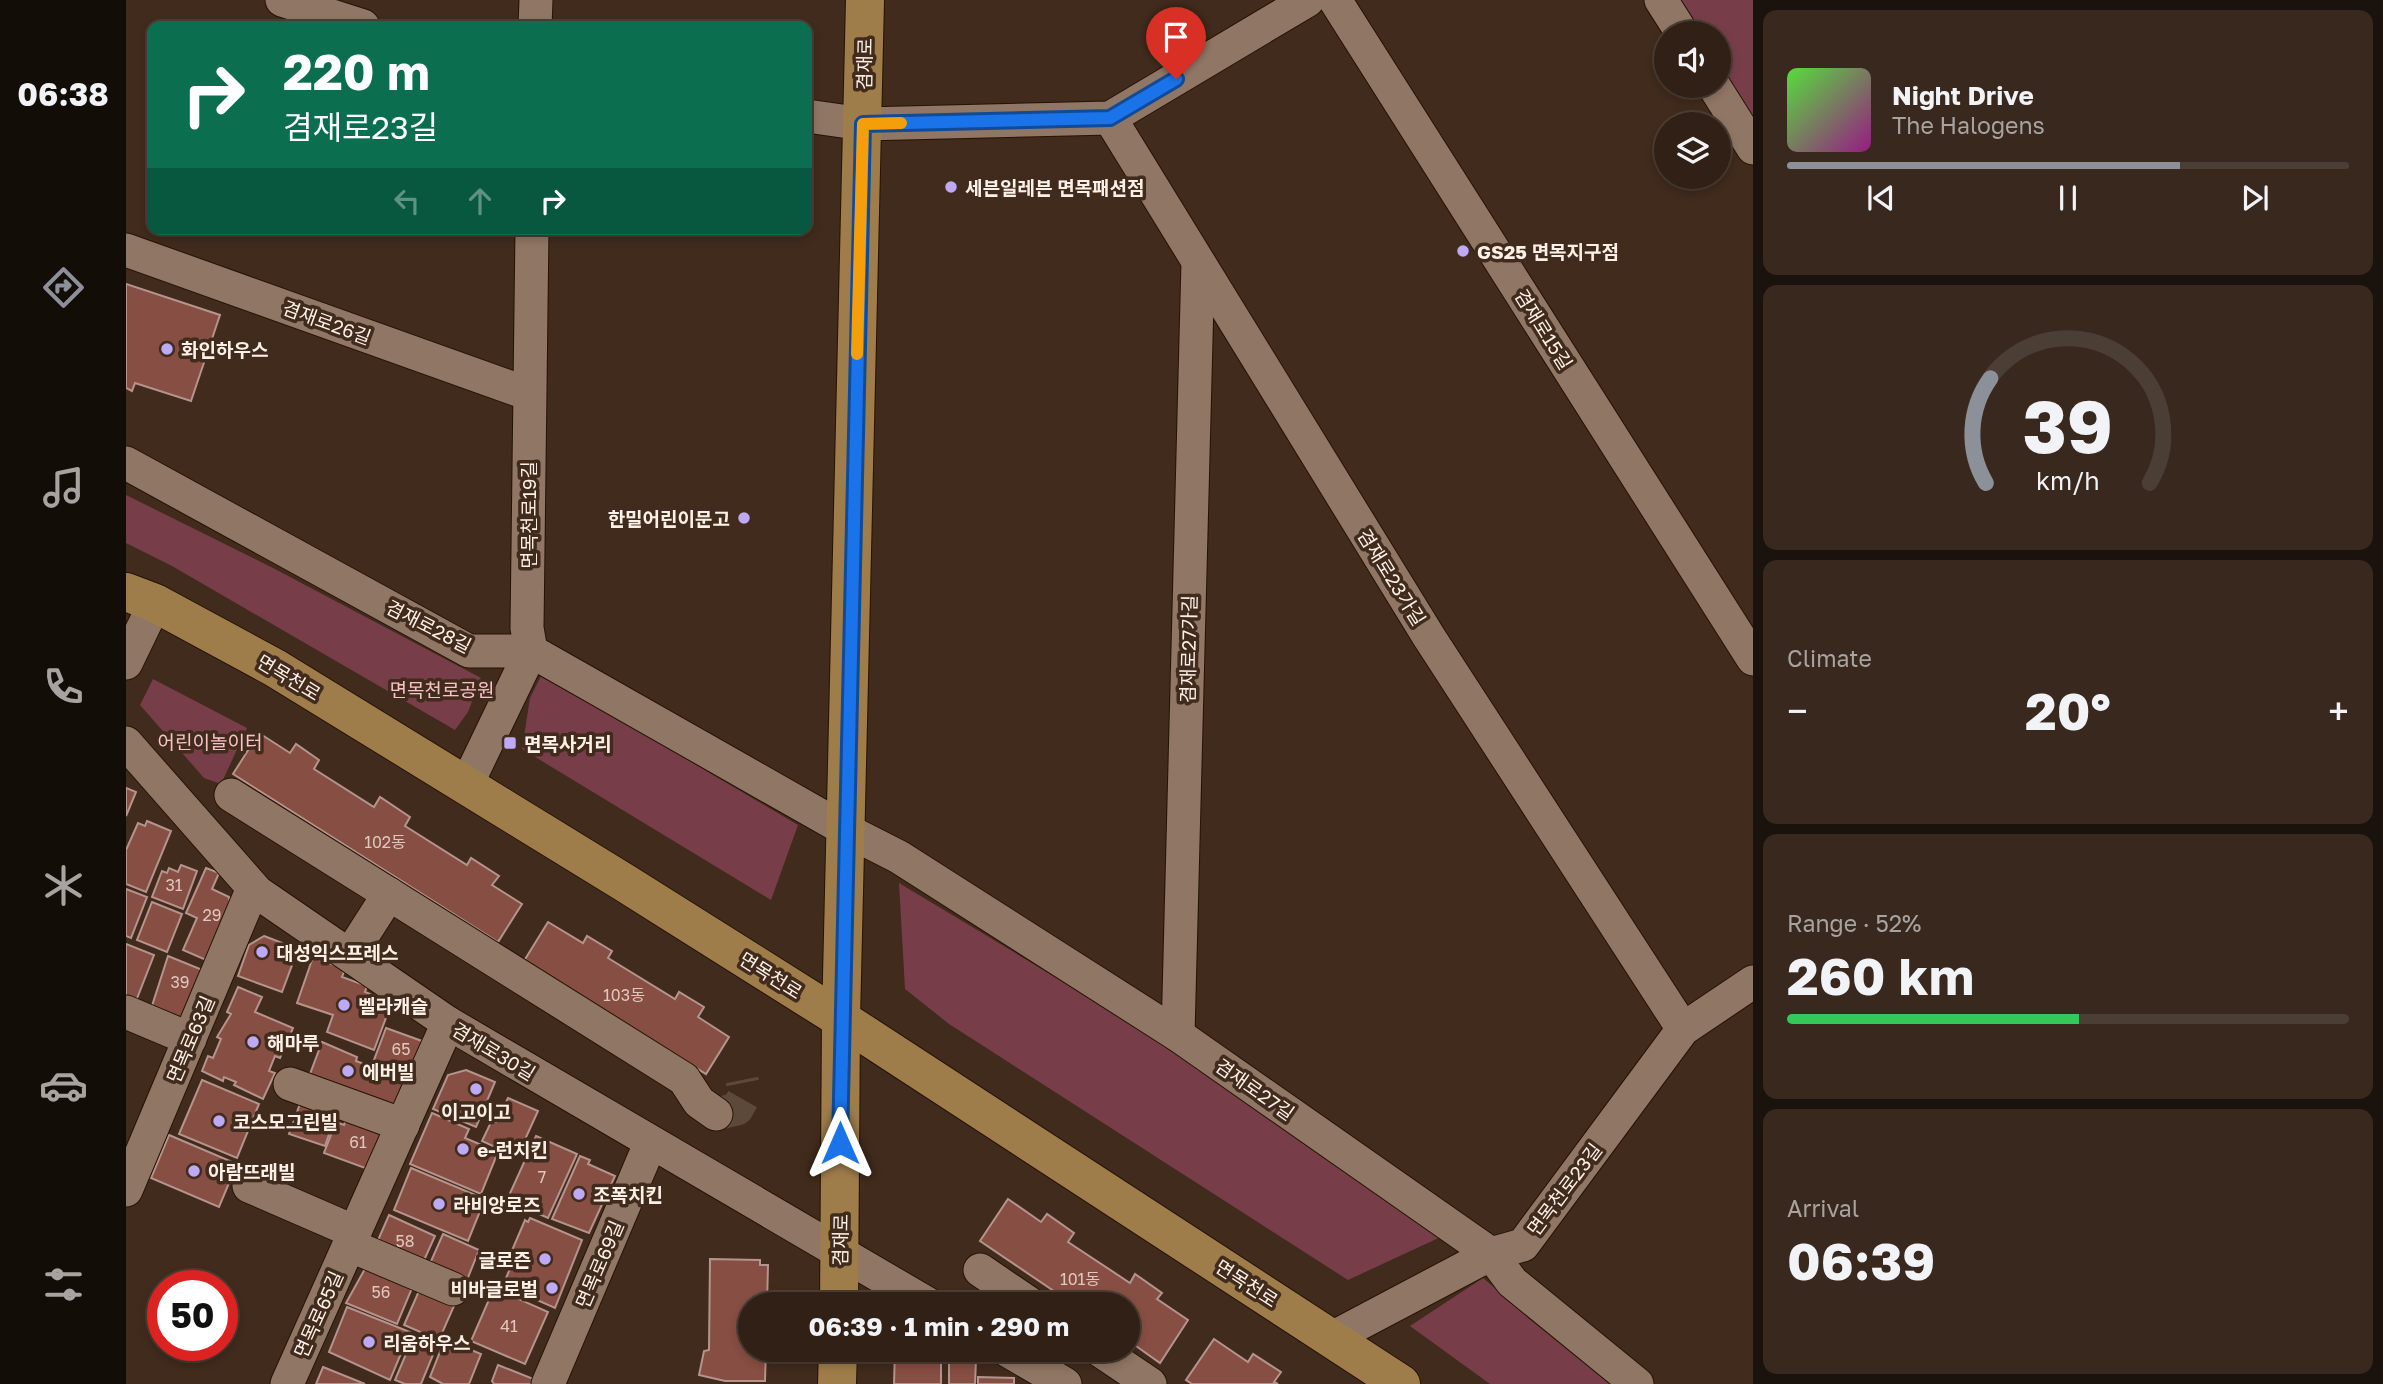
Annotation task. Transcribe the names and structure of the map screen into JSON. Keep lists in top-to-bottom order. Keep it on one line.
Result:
{"streets":{"main road":["겸재로","면목천로"],"street":["겸재로26길","겸재로15길","면목천로19길","겸재로23가길","겸재로28길","겸재로27가길","면목로63길","겸재로30길","겸재로27길","면목천로23길","면목로69길","면목로65길"]},"crossings":[["겸재로","겸재로28길"],["겸재로","면목천로"],["겸재로","겸재로30길"],["겸재로","겸재로27길"],["겸재로26길","면목천로19길"],["면목천로19길","겸재로28길"],["겸재로23가길","겸재로27가길"],["겸재로23가길","면목천로23길"],["겸재로28길","겸재로27길"],["겸재로27가길","겸재로27길"],["면목천로","면목천로23길"],["면목로63길","겸재로30길"],["겸재로30길","면목로69길"],["겸재로30길","면목로65길"],["겸재로27길","면목천로23길"]],"parks":["면목천로공원","어린이놀이터"],"places":{"other":["세븐일레븐 면목패션점","GS25 면목지구점","화인하우스","한밀어린이문고","대성익스프레스","벨라캐슬","해마루","에버빌","이고이고","코스모그린빌","e-런치킨","아람뜨래빌","조폭치킨","라비앙로즈","글로즌","비바글로벌","리움하우스"],"transit":["면목사거리"]},"house_numbers":["102동","31","29","39","103동","65","61","7","58","101동","56","41"],"page":{"tabs":"06:38","turn":["220 m","겸재로23길"],"song":["Night Drive","The Halogens"],"tile":["Climate",["Range · 52%","260 km"],["Arrival","06:39"]],"heat":["−","20°","+"],"limit":"50","trip":"06:39 · 1 min · 290 m","gauge":["39","km/h"]}}
